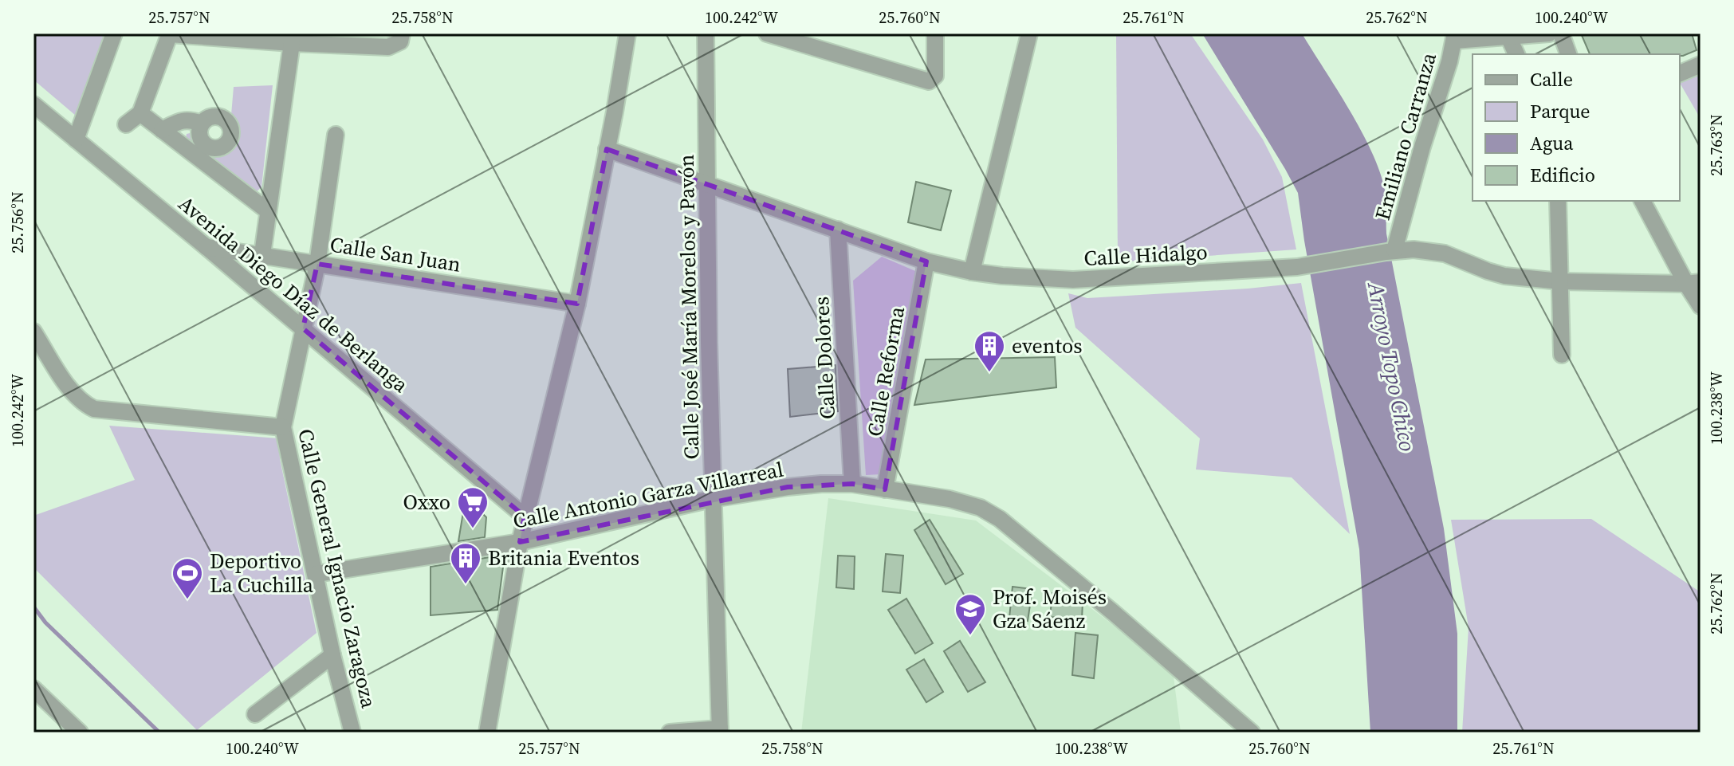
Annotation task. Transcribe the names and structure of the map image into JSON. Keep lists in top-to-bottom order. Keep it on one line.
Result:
{"streets":{"street":["Emiliano Carranza","Calle San Juan","Calle Hidalgo","Avenida Diego Díaz de Berlanga","Calle José María Morelos y Pavón","Calle Dolores","Calle Reforma","Calle Antonio Garza Villarreal","Calle General Ignacio Zaragoza"]},"crossings":[["Emiliano Carranza","Calle Hidalgo"],["Calle San Juan","Avenida Diego Díaz de Berlanga"],["Calle San Juan","Calle General Ignacio Zaragoza"],["Calle Hidalgo","Calle José María Morelos y Pavón"],["Calle Hidalgo","Calle Dolores"],["Calle Hidalgo","Calle Reforma"],["Avenida Diego Díaz de Berlanga","Calle General Ignacio Zaragoza"],["Calle José María Morelos y Pavón","Calle Antonio Garza Villarreal"],["Calle Dolores","Calle Antonio Garza Villarreal"],["Calle Reforma","Calle Antonio Garza Villarreal"],["Calle Antonio Garza Villarreal","Calle General Ignacio Zaragoza"]],"water":["Arroyo Topo Chico"],"places":{"building":["eventos","Britania Eventos"],"supermarket":["Oxxo"],"sports":["Deportivo La Cuchilla"],"school or university":["Prof. Moisés Gza Sáenz"]},"legend":["Calle","Parque","Agua","Edificio"],"coordinates":["25.757°N","25.758°N","100.242°W","25.760°N","25.761°N","25.762°N","100.240°W","25.763°N","25.756°N","100.238°W"]}
